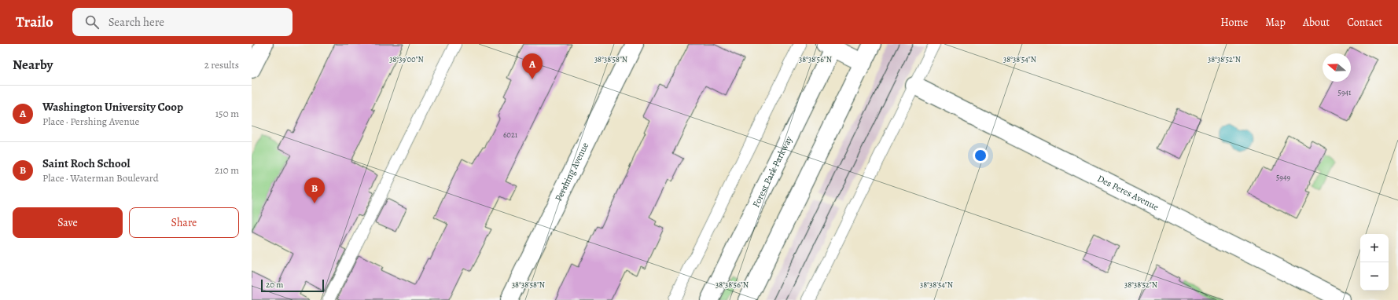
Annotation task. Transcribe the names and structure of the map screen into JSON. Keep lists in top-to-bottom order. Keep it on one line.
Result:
{"streets":{"street":["Pershing Avenue","Forest Park Parkway","Des Peres Avenue"]},"house_numbers":["5941","6021","5949"],"scale_bar":"20 m","north":"left","page":{"header":"Trailo","search":"Search here","nav":["Home","Map","About","Contact"],"heading":["Nearby","2 results"],"pins":["A","B"],"list":[{"mark":"A","name":"Washington University Coop","note":"Place · Pershing Avenue","value":"150 m"},{"mark":"B","name":"Saint Roch School","note":"Place · Waterman Boulevard","value":"210 m"}],"buttons":["Save","Share"],"map_buttons":["+","−"],"scale":"20 m"},"coordinates":["38°39'00\"N","38°38'58\"N","38°38'56\"N","38°38'54\"N","38°38'52\"N"]}
